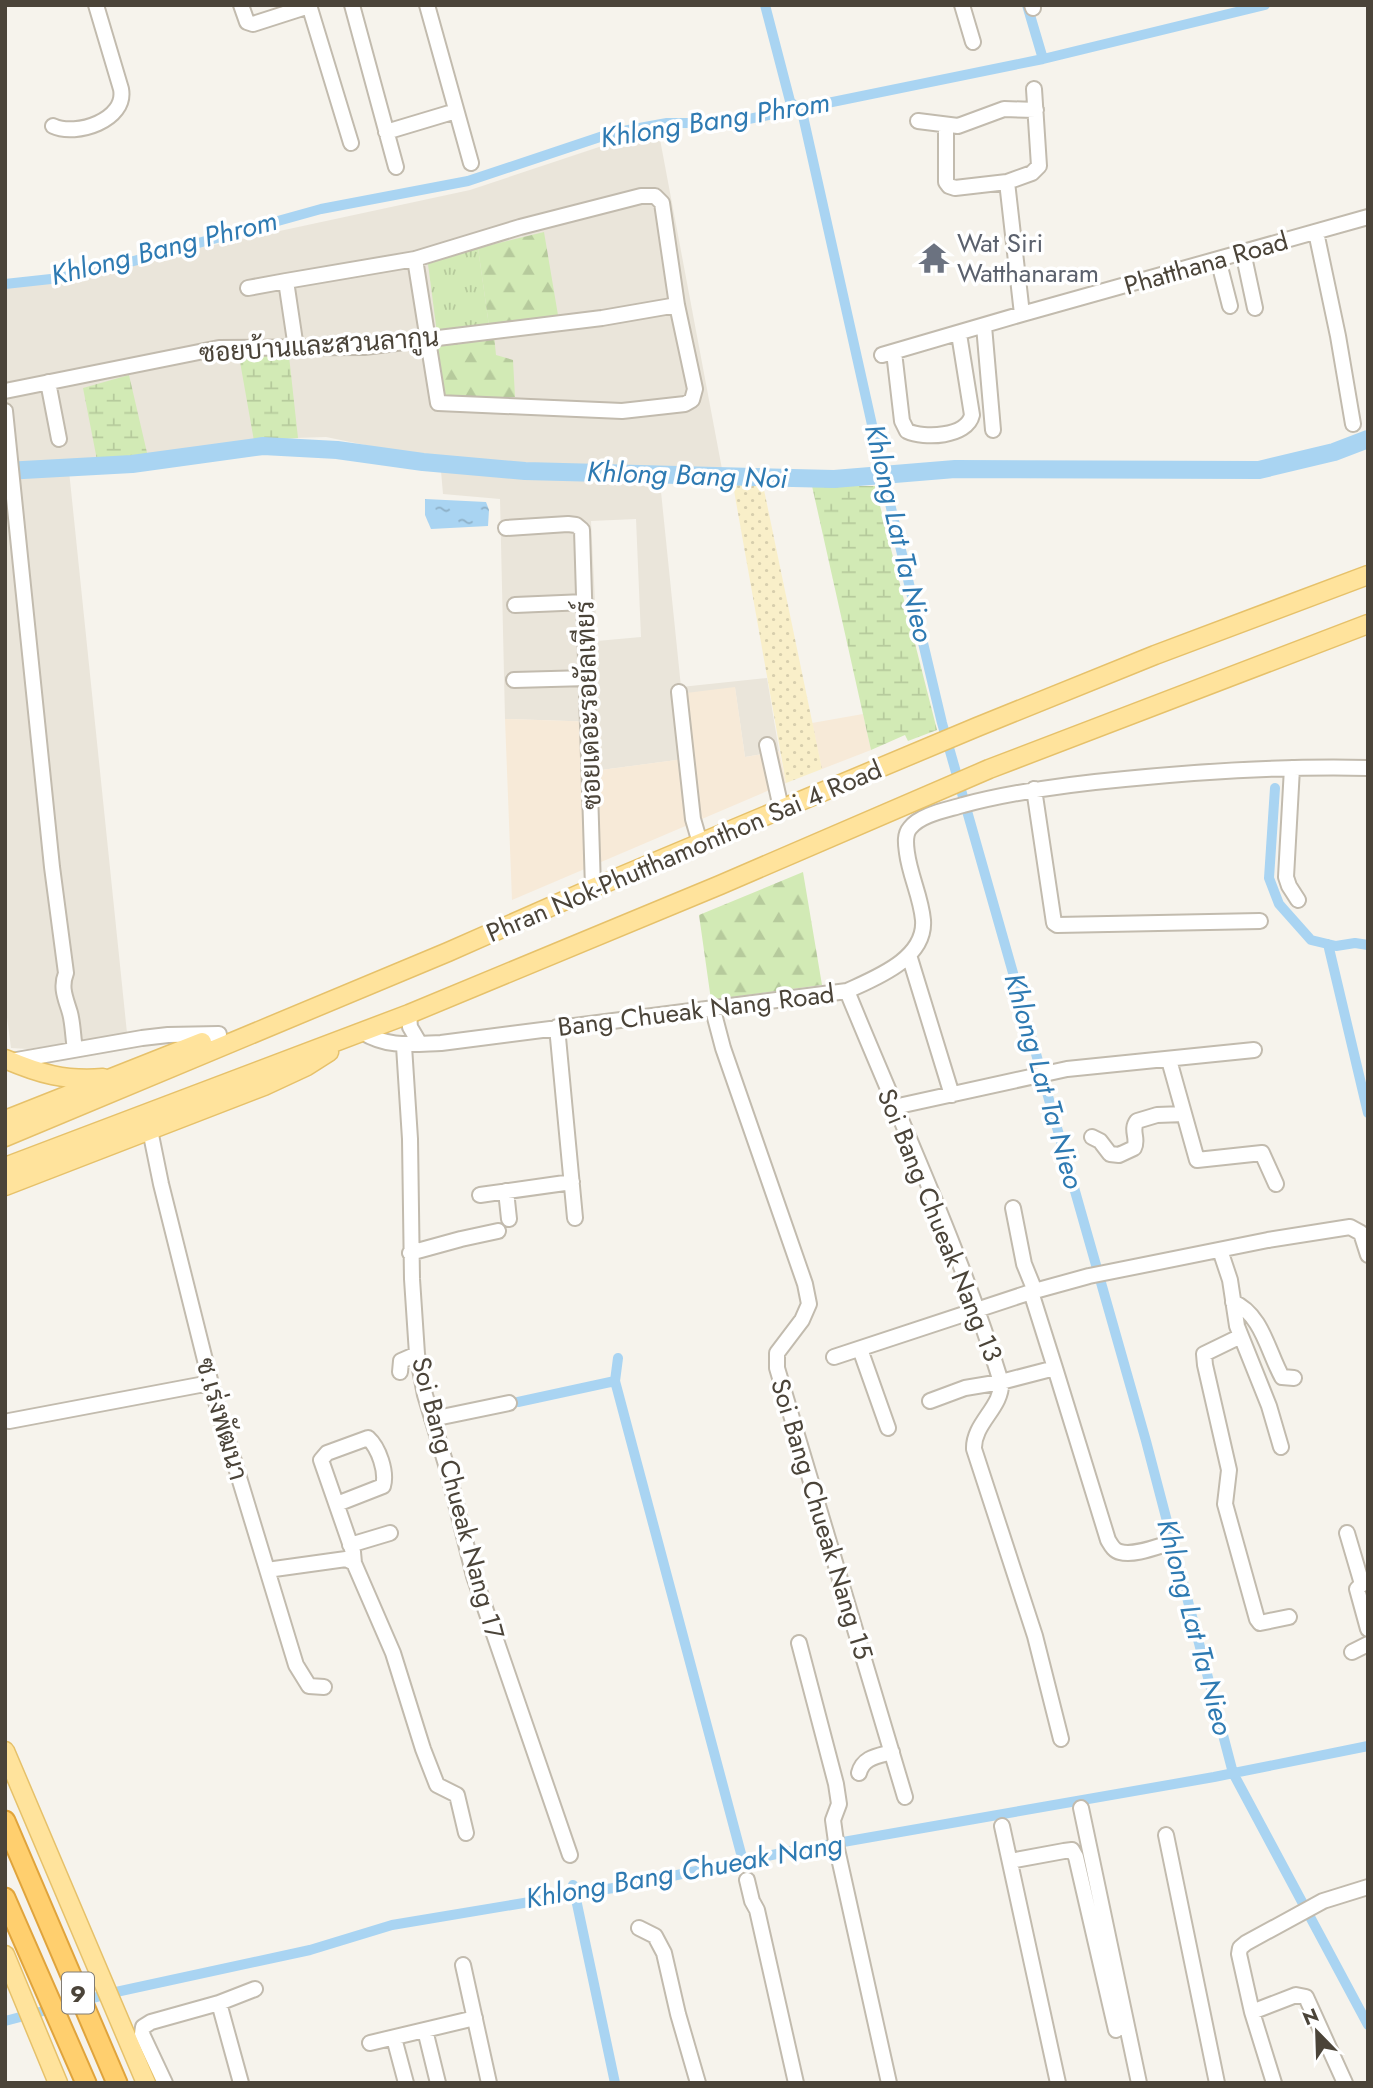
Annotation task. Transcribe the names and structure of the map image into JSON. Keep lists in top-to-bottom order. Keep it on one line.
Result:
{"streets":{"highway":["9"],"main road":["Phran Nok-Phutthamonthon Sai 4 Road"],"street":["Phatthana Road","ซอยบ้านและสวนลากูน","ซอยเดอะรอยัลเทียร์","Bang Chueak Nang Road","Soi Bang Chueak Nang 13","ซ.เร่งพัฒนา","Soi Bang Chueak Nang 17","Soi Bang Chueak Nang 15"]},"crossings":[["ซอยเดอะรอยัลเทียร์","Phran Nok-Phutthamonthon Sai 4 Road"],["Phran Nok-Phutthamonthon Sai 4 Road","Bang Chueak Nang Road"],["Bang Chueak Nang Road","Soi Bang Chueak Nang 13"],["Bang Chueak Nang Road","Soi Bang Chueak Nang 17"],["Bang Chueak Nang Road","Soi Bang Chueak Nang 15"]],"water":["Khlong Bang Phrom","Khlong Bang Noi","Khlong Lat Ta Nieo","Khlong Bang Chueak Nang"],"places":{"temple":["Wat Siri Watthanaram"]},"north":"top left"}
